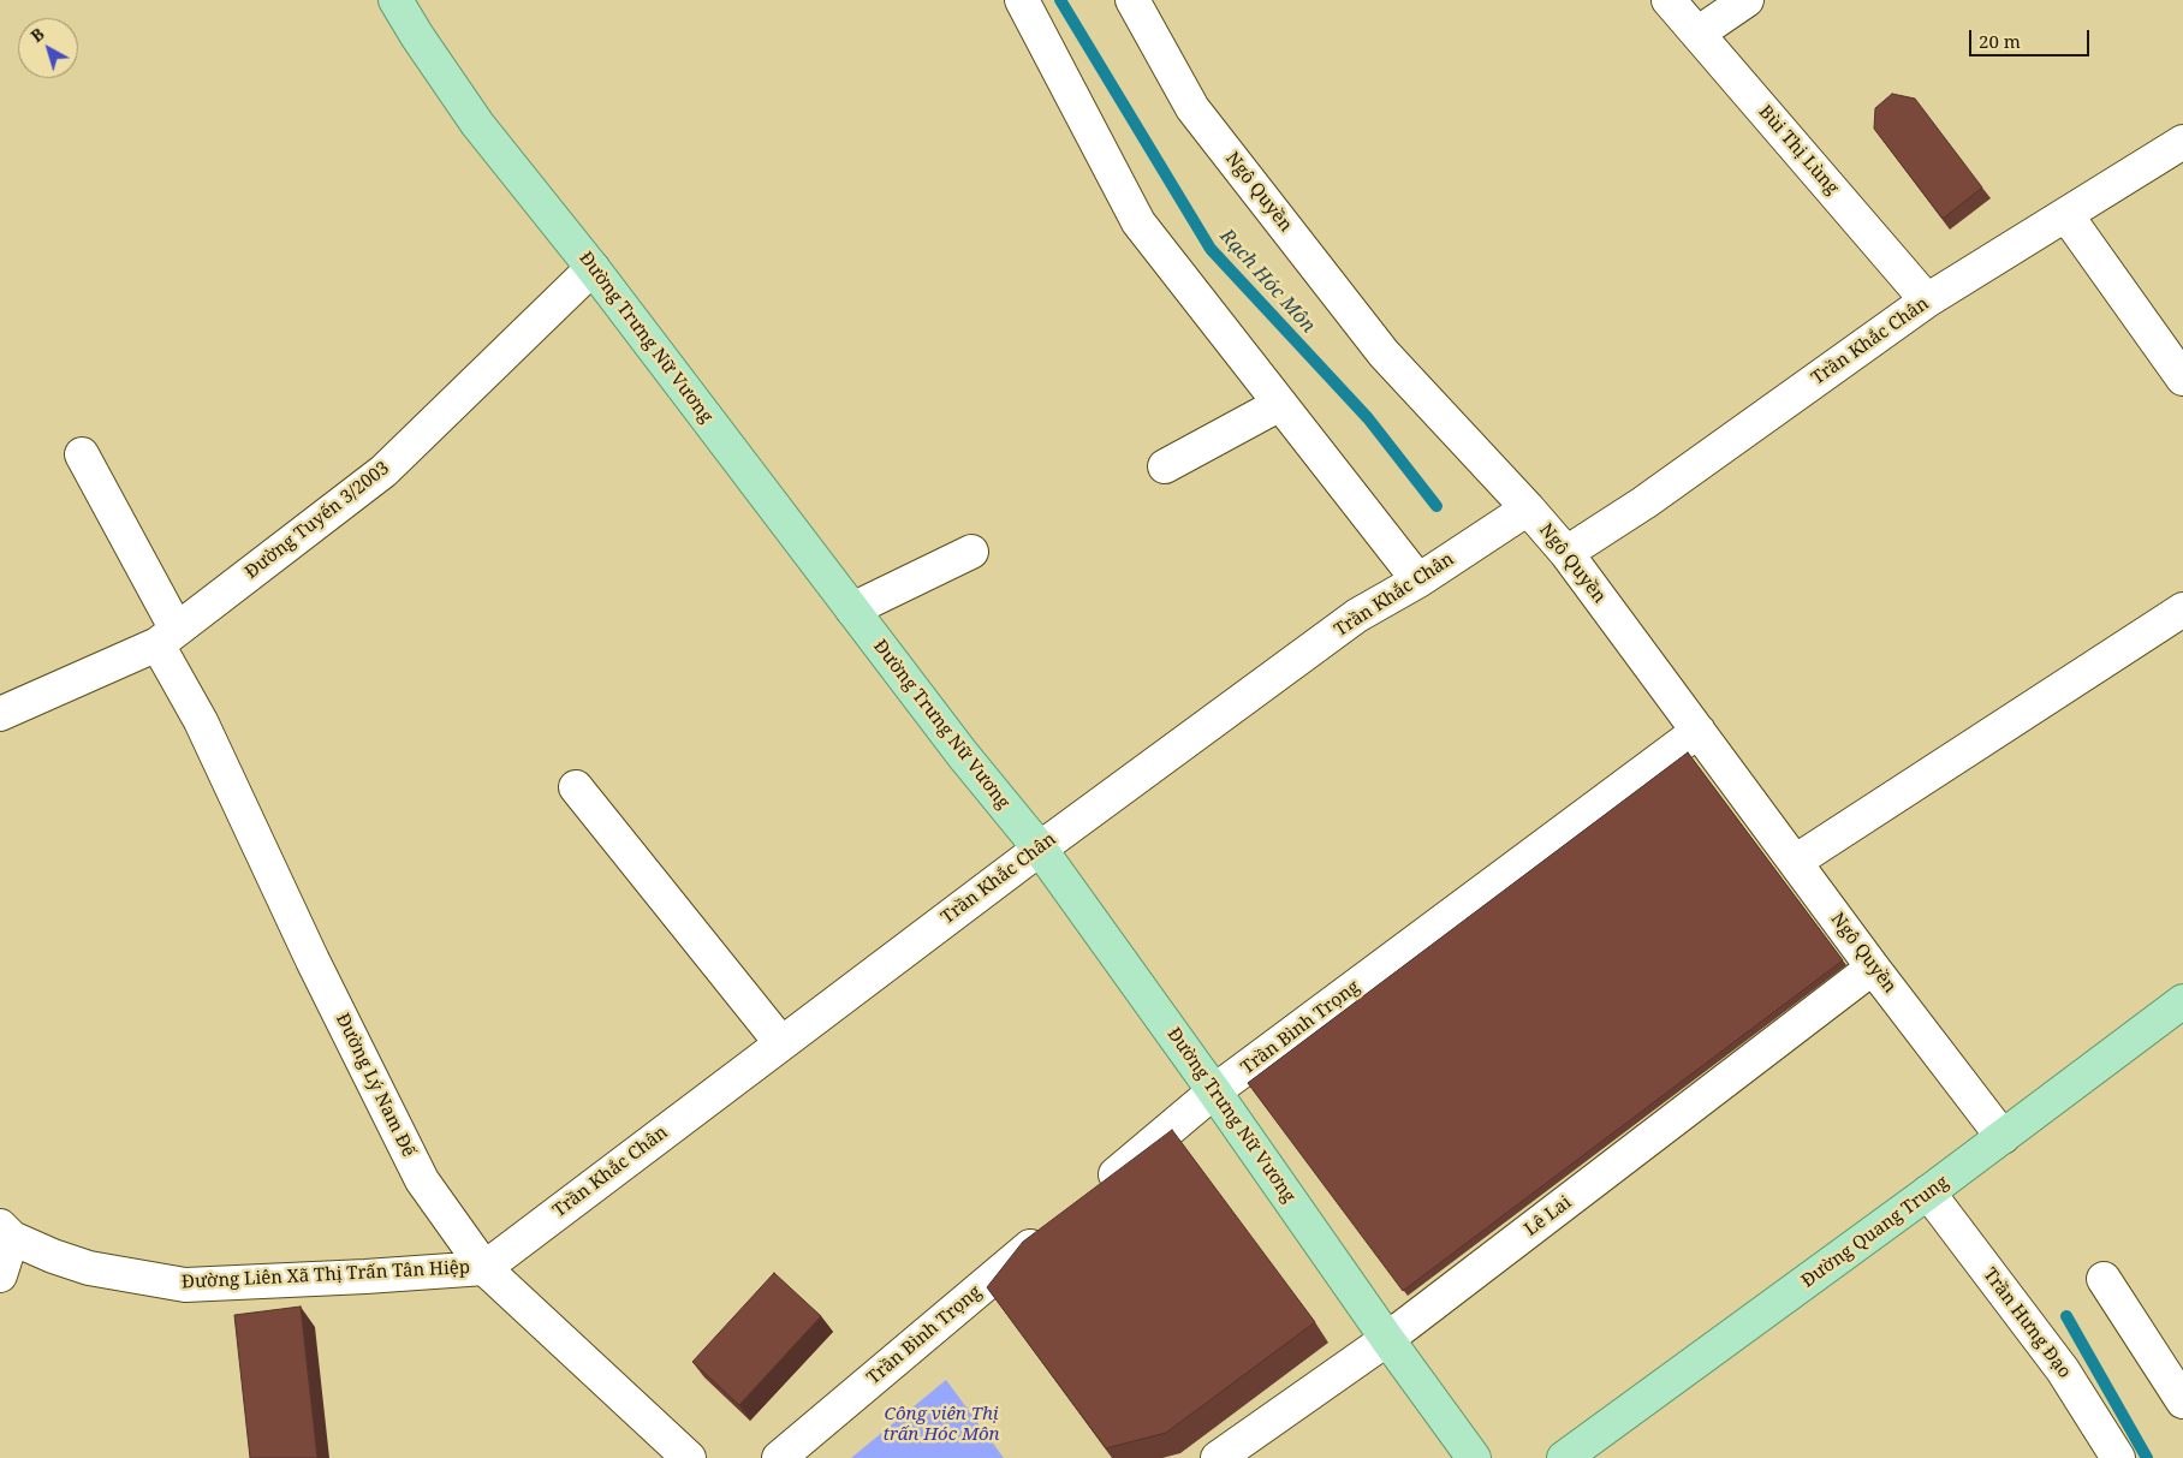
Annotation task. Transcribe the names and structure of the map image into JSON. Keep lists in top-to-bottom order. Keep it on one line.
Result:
{"streets":{"main road":["Đường Trưng Nữ Vương","Đường Quang Trung"],"street":["Bùi Thị Lùng","Ngô Quyền","Trần Khắc Chân","Đường Tuyến 3/2003","Trần Bình Trọng","Đường Lý Nam Đế","Lê Lai","Đường Liên Xã Thị Trấn Tân Hiệp","Trần Hưng Đạo"]},"crossings":[["Bùi Thị Lùng","Trần Khắc Chân"],["Ngô Quyền","Trần Khắc Chân"],["Ngô Quyền","Trần Bình Trọng"],["Ngô Quyền","Lê Lai"],["Ngô Quyền","Đường Quang Trung"],["Đường Trưng Nữ Vương","Trần Khắc Chân"],["Đường Trưng Nữ Vương","Đường Tuyến 3/2003"],["Đường Trưng Nữ Vương","Trần Bình Trọng"],["Đường Trưng Nữ Vương","Lê Lai"],["Trần Khắc Chân","Đường Lý Nam Đế"],["Trần Khắc Chân","Đường Liên Xã Thị Trấn Tân Hiệp"],["Đường Tuyến 3/2003","Đường Lý Nam Đế"],["Đường Lý Nam Đế","Đường Liên Xã Thị Trấn Tân Hiệp"],["Đường Quang Trung","Trần Hưng Đạo"]],"water":["Rạch Hóc Môn"],"parks":["Công viên Thị trấn Hóc Môn"],"scale_bar":"20 m","north":"top left"}
